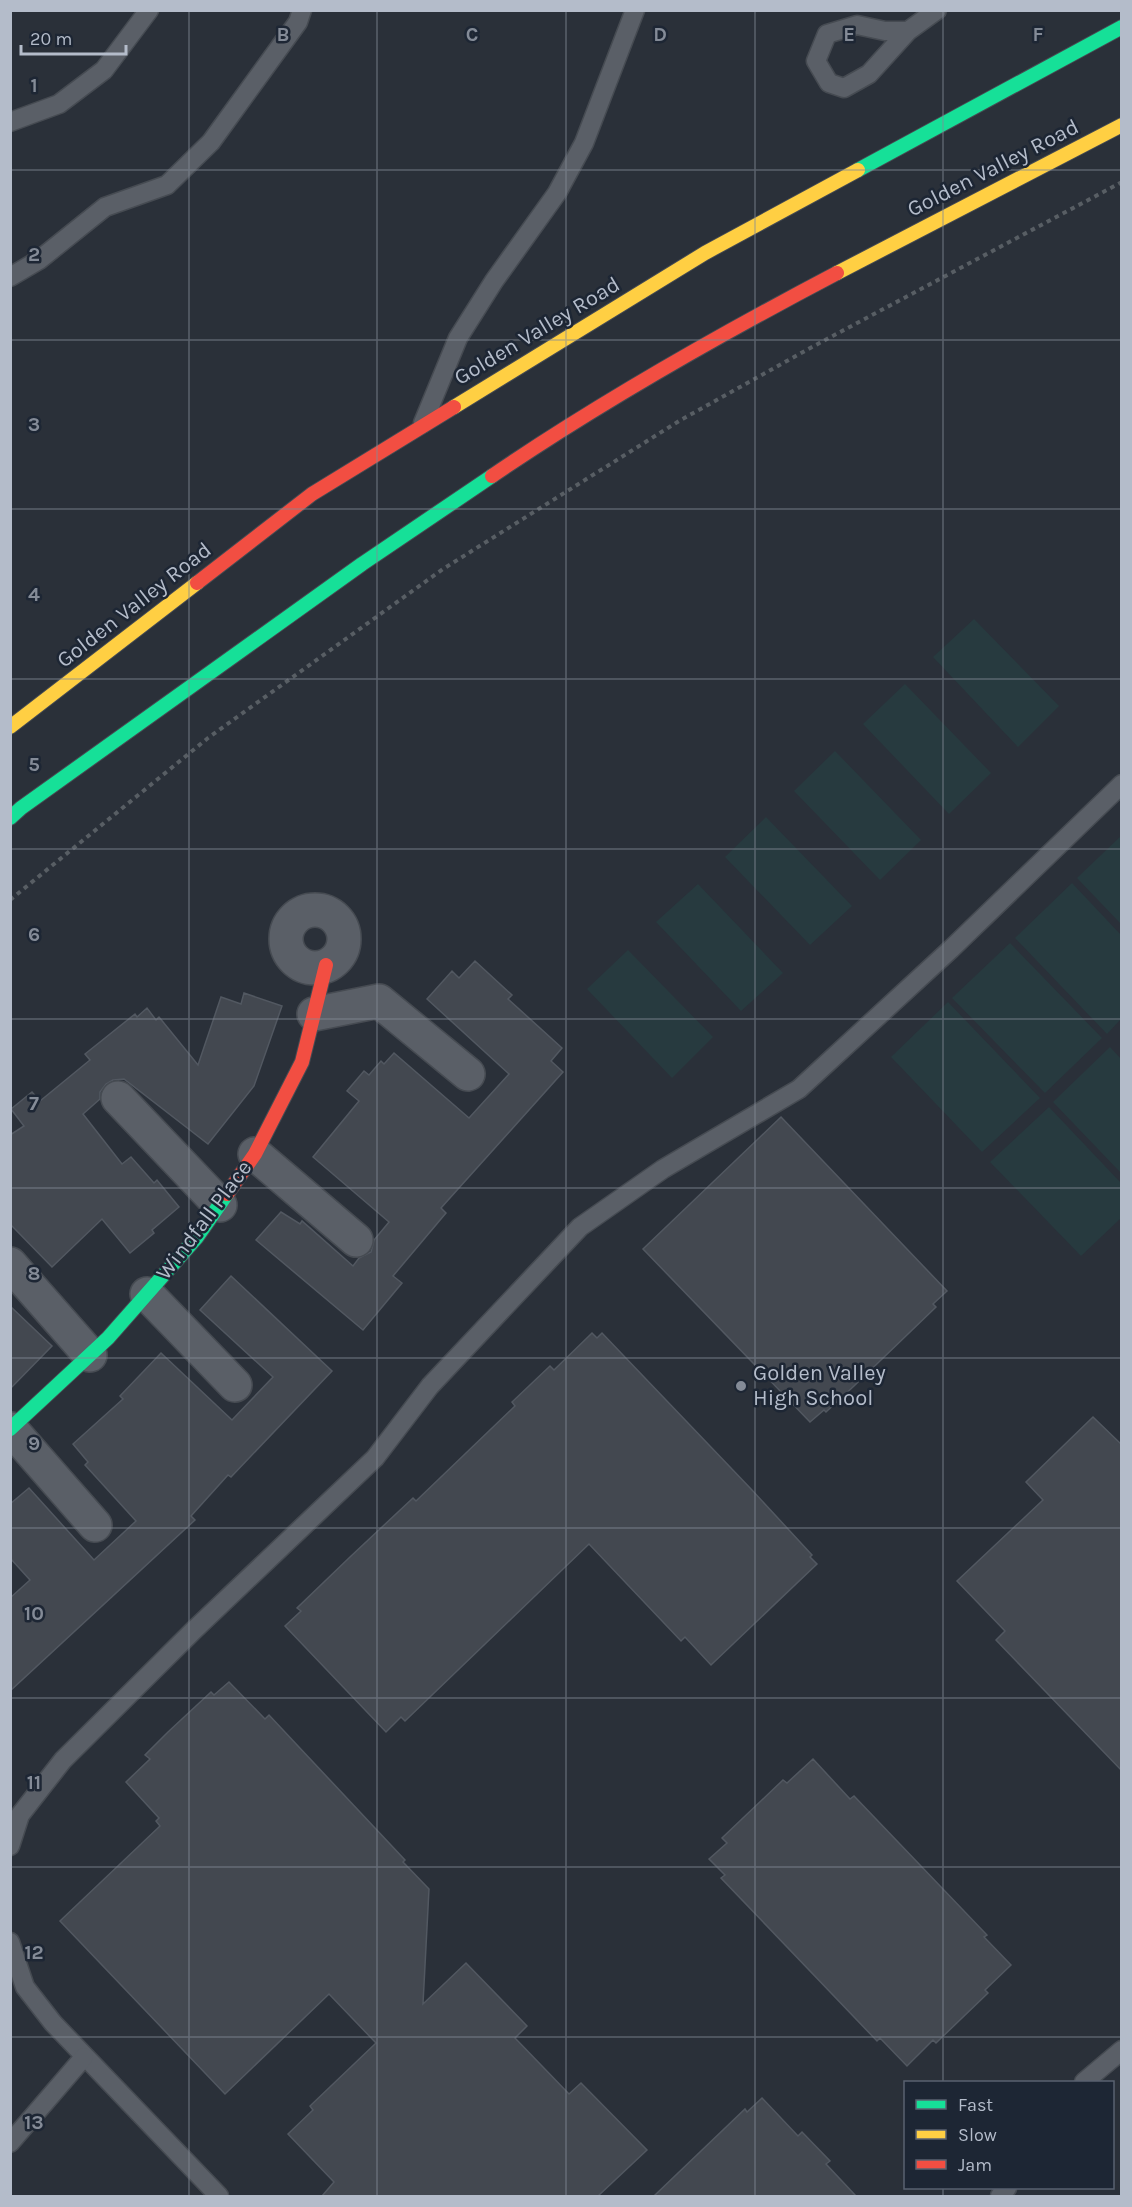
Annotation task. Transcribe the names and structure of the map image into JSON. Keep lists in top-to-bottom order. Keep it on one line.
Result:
{"streets":{"main road":["Golden Valley Road","Windfall Place"]},"places":["Golden Valley High School"],"legend":["Fast","Slow","Jam"],"scale_bar":"20 m","grid":{"columns":["B","C","D","E","F"],"rows":["1","2","3","4","5","6","7","8","9","10","11","12","13"]}}
